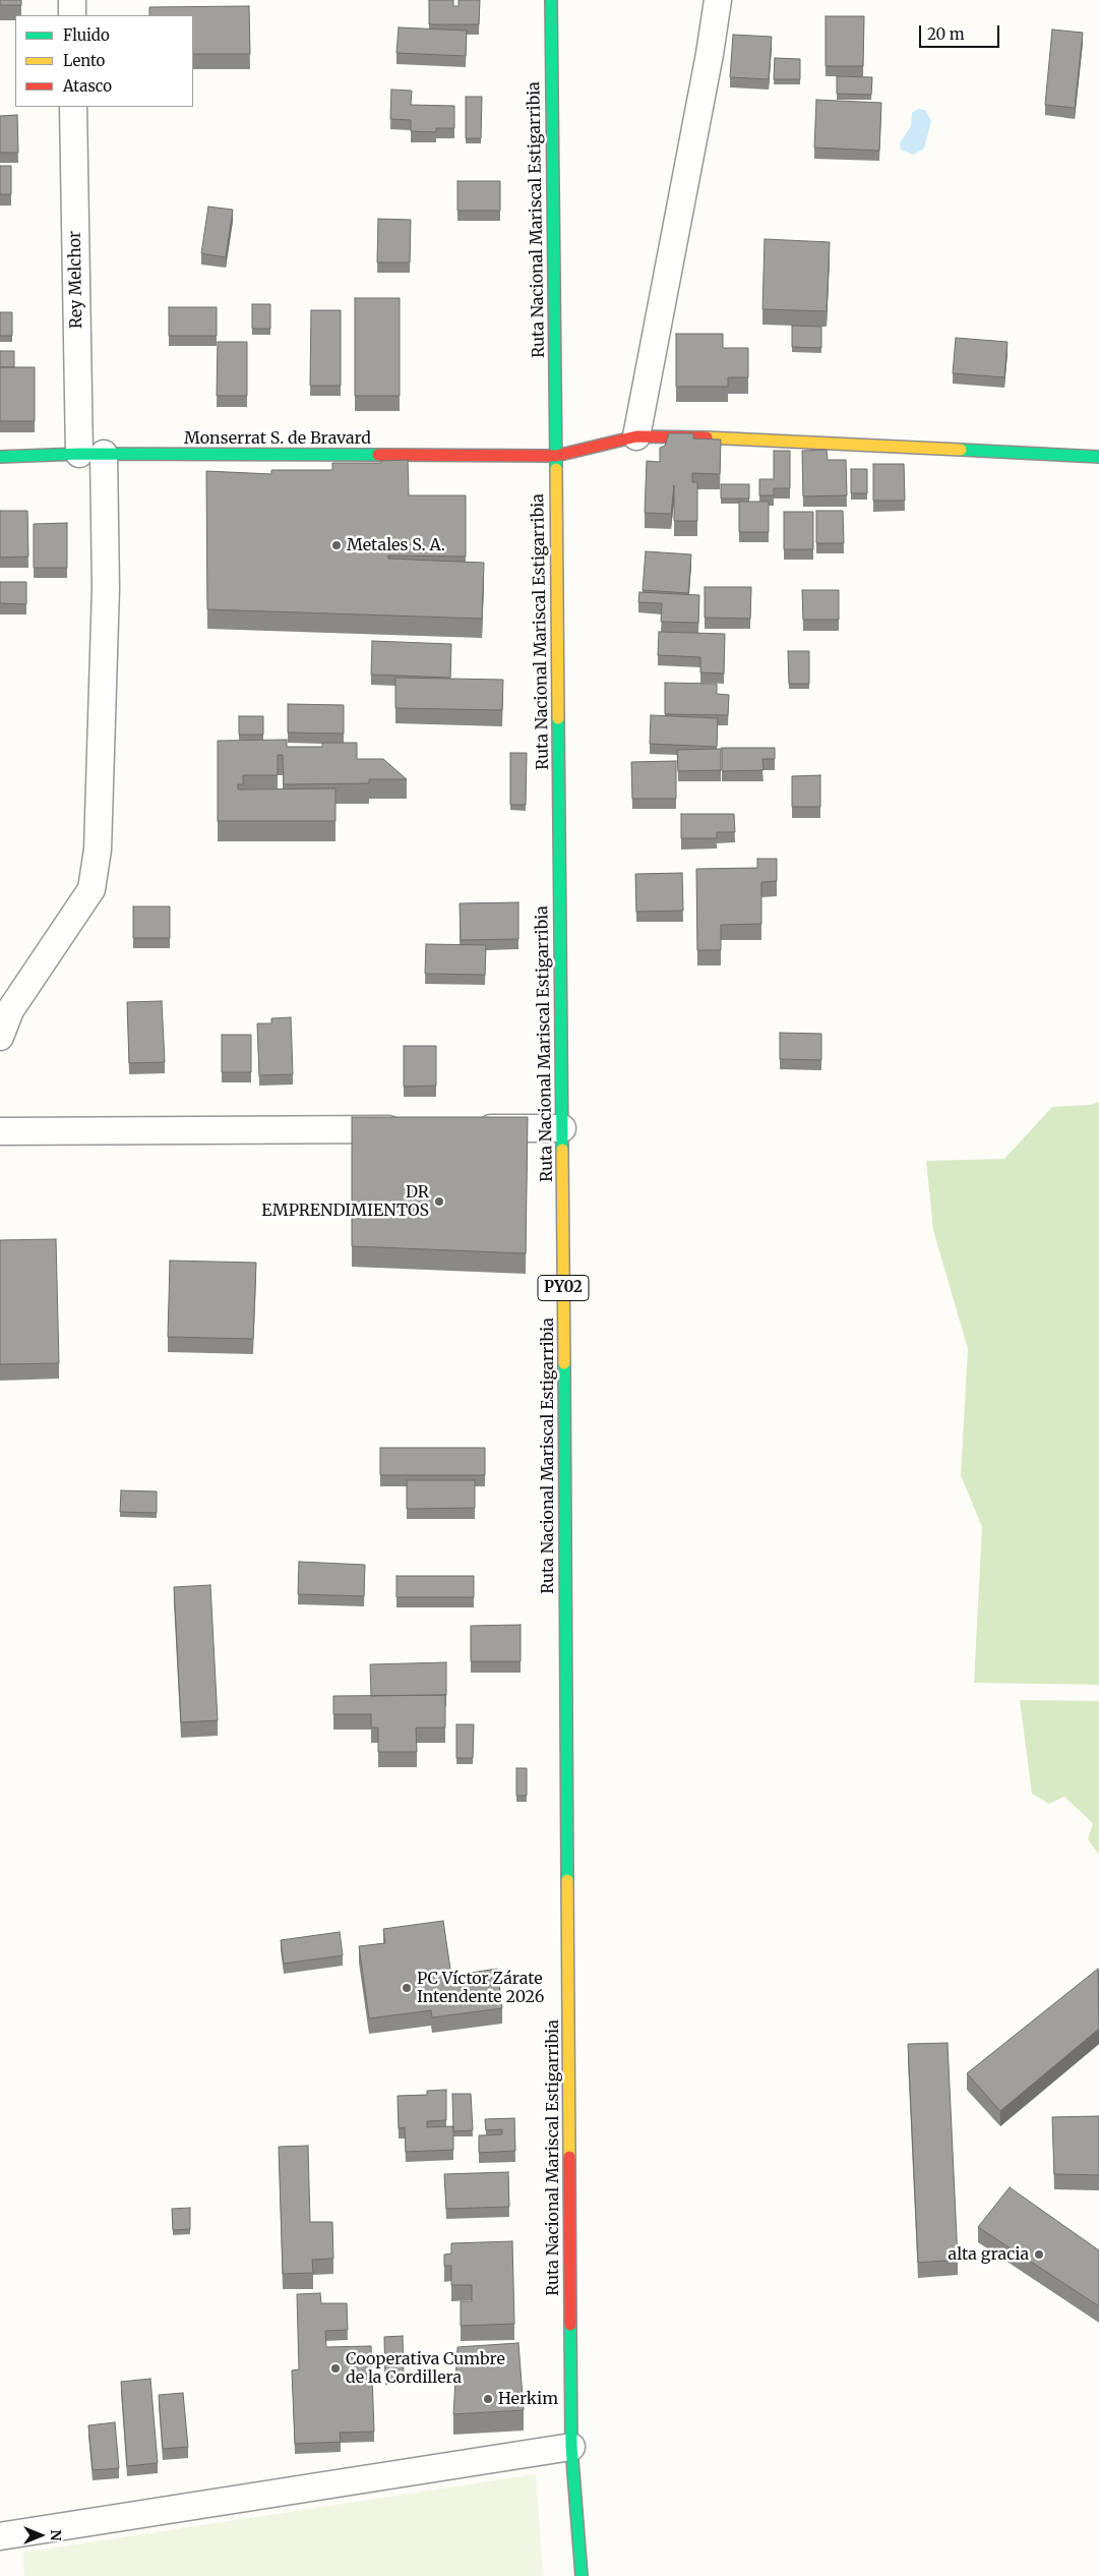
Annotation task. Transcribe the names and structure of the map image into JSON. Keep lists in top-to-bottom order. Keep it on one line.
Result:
{"streets":{"main road":["Ruta Nacional Mariscal Estigarribia","Monserrat S. de Bravard","PY02"],"street":["Rey Melchor"]},"crossings":[["Ruta Nacional Mariscal Estigarribia","Monserrat S. de Bravard"],["Rey Melchor","Monserrat S. de Bravard"]],"places":["Metales S. A.","DR EMPRENDIMIENTOS","PC Víctor Zárate Intendente 2026","alta gracia","Cooperativa Cumbre de la Cordillera","Herkim"],"legend":["Fluido","Lento","Atasco"],"scale_bar":"20 m","north":"right"}
